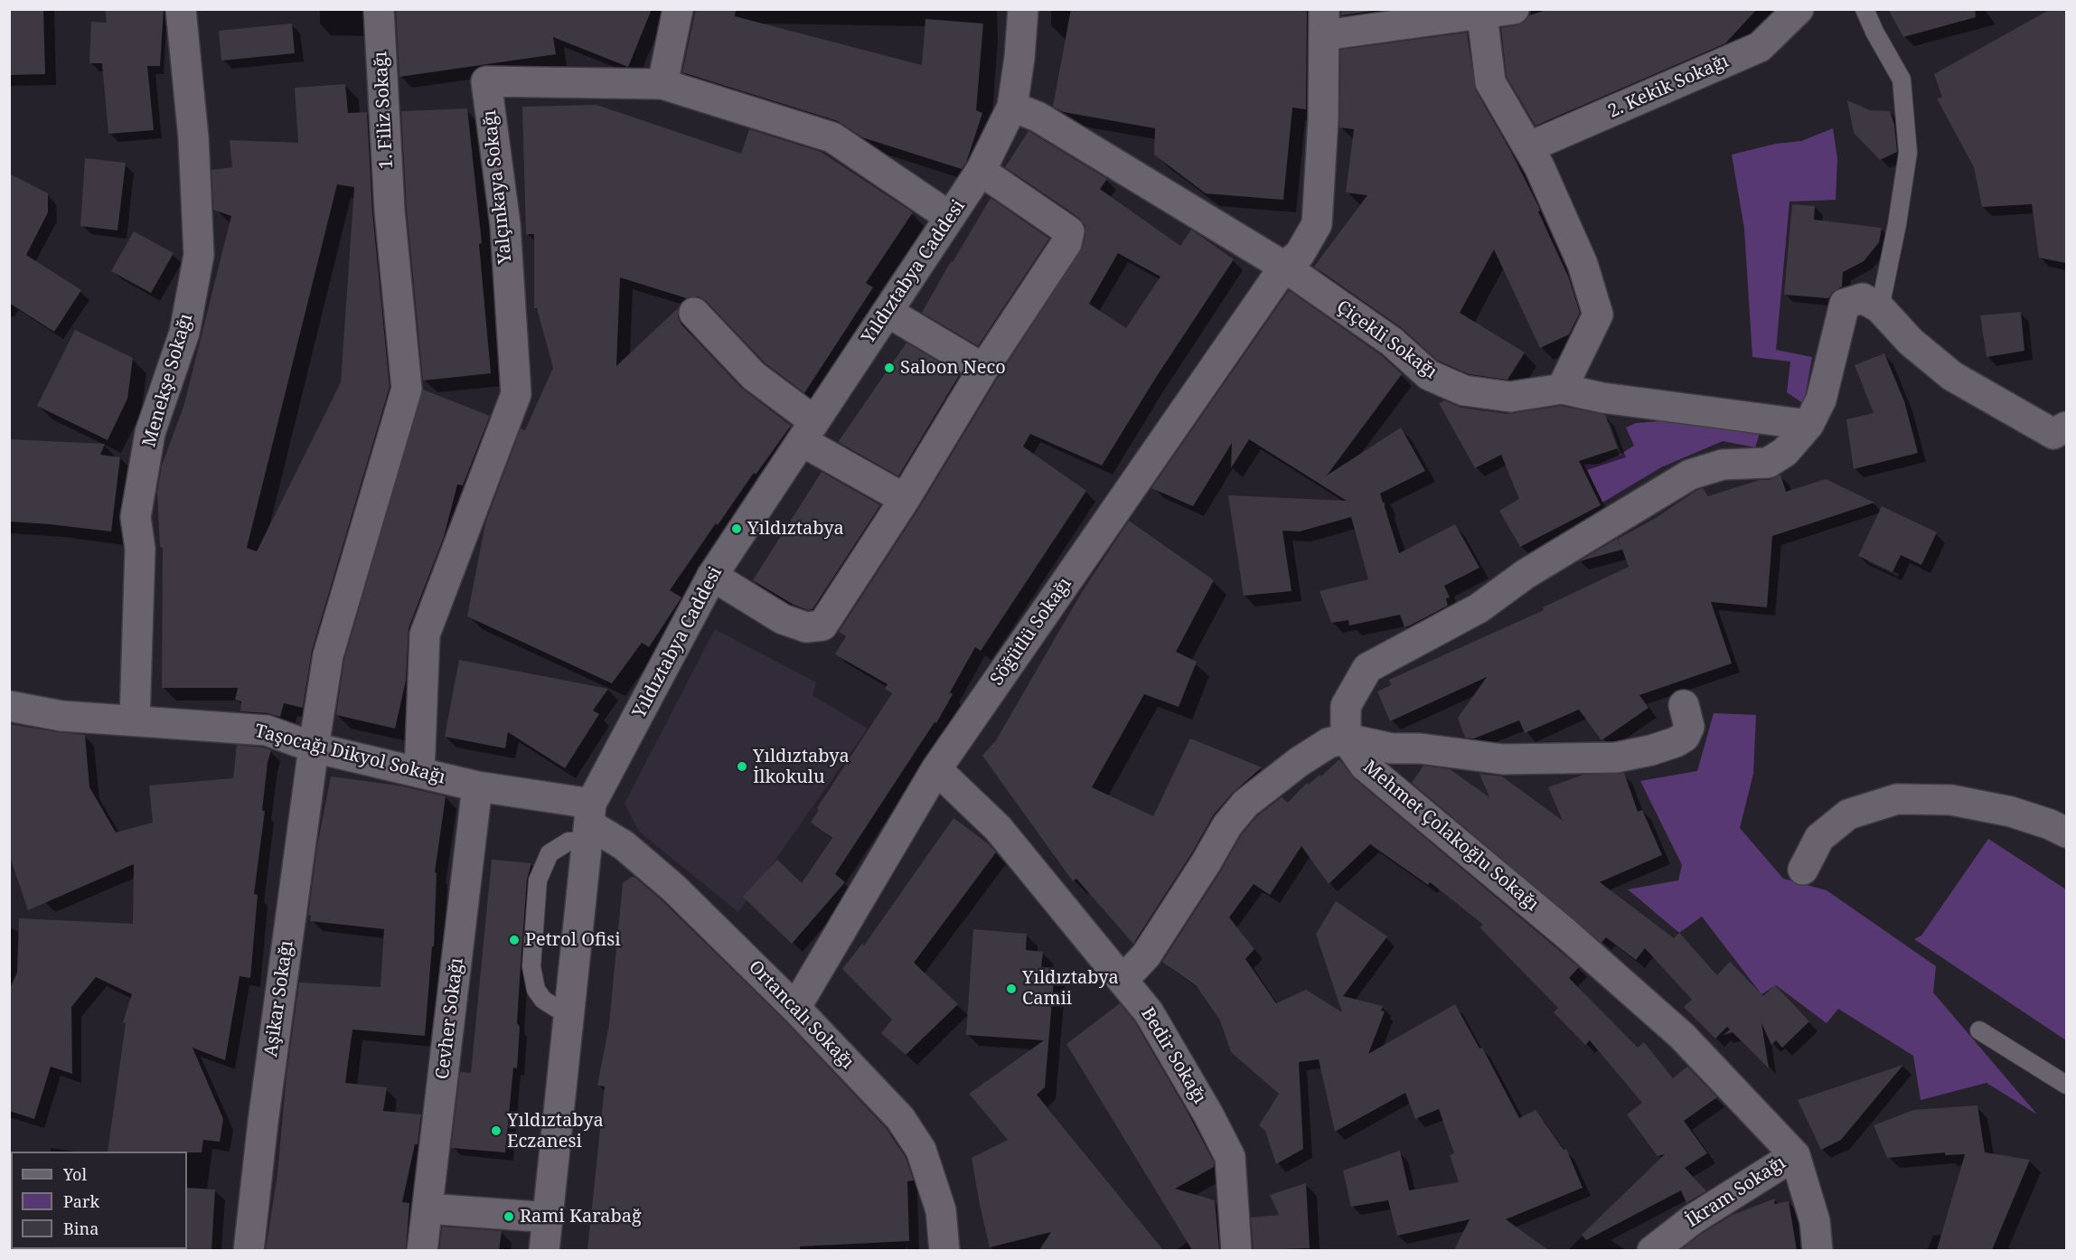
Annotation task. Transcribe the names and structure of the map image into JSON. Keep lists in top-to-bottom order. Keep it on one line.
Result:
{"streets":{"street":["2. Kekik Sokağı","1. Filiz Sokağı","Yalçınkaya Sokağı","Yıldıztabya Caddesi","Çiçekli Sokağı","Menekşe Sokağı","Söğütlü Sokağı","Taşocağı Dikyol Sokağı","Mehmet Çolakoğlu Sokağı","Aşikar Sokağı","Ortancalı Sokağı","Cevher Sokağı","Bedir Sokağı","İkram Sokağı"]},"crossings":[["1. Filiz Sokağı","Taşocağı Dikyol Sokağı"],["1. Filiz Sokağı","Aşikar Sokağı"],["Yalçınkaya Sokağı","Yıldıztabya Caddesi"],["Yalçınkaya Sokağı","Taşocağı Dikyol Sokağı"],["Yıldıztabya Caddesi","Çiçekli Sokağı"],["Yıldıztabya Caddesi","Taşocağı Dikyol Sokağı"],["Yıldıztabya Caddesi","Ortancalı Sokağı"],["Çiçekli Sokağı","Söğütlü Sokağı"],["Menekşe Sokağı","Taşocağı Dikyol Sokağı"],["Söğütlü Sokağı","Ortancalı Sokağı"],["Söğütlü Sokağı","Bedir Sokağı"],["Taşocağı Dikyol Sokağı","Aşikar Sokağı"],["Taşocağı Dikyol Sokağı","Ortancalı Sokağı"],["Taşocağı Dikyol Sokağı","Cevher Sokağı"],["Mehmet Çolakoğlu Sokağı","İkram Sokağı"]],"places":["Saloon Neco","Yıldıztabya","Yıldıztabya İlkokulu","Petrol Ofisi","Yıldıztabya Camii","Yıldıztabya Eczanesi","Rami Karabağ"],"legend":["Yol","Park","Bina"]}
